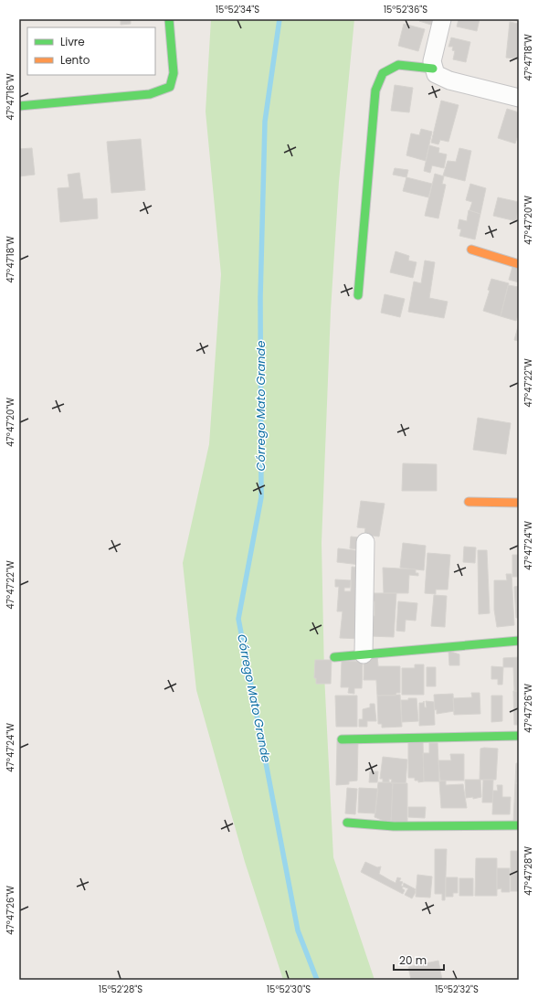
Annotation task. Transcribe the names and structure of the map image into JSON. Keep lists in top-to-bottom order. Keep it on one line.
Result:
{"water":["Córrego Mato Grande"],"legend":["Livre","Lento"],"scale_bar":"20 m","coordinates":["15°52'34\"S","15°52'36\"S","47°47'18\"W","47°47'16\"W","47°47'20\"W","47°47'22\"W","47°47'24\"W","47°47'26\"W","47°47'28\"W","15°52'28\"S","15°52'30\"S","15°52'32\"S"]}
